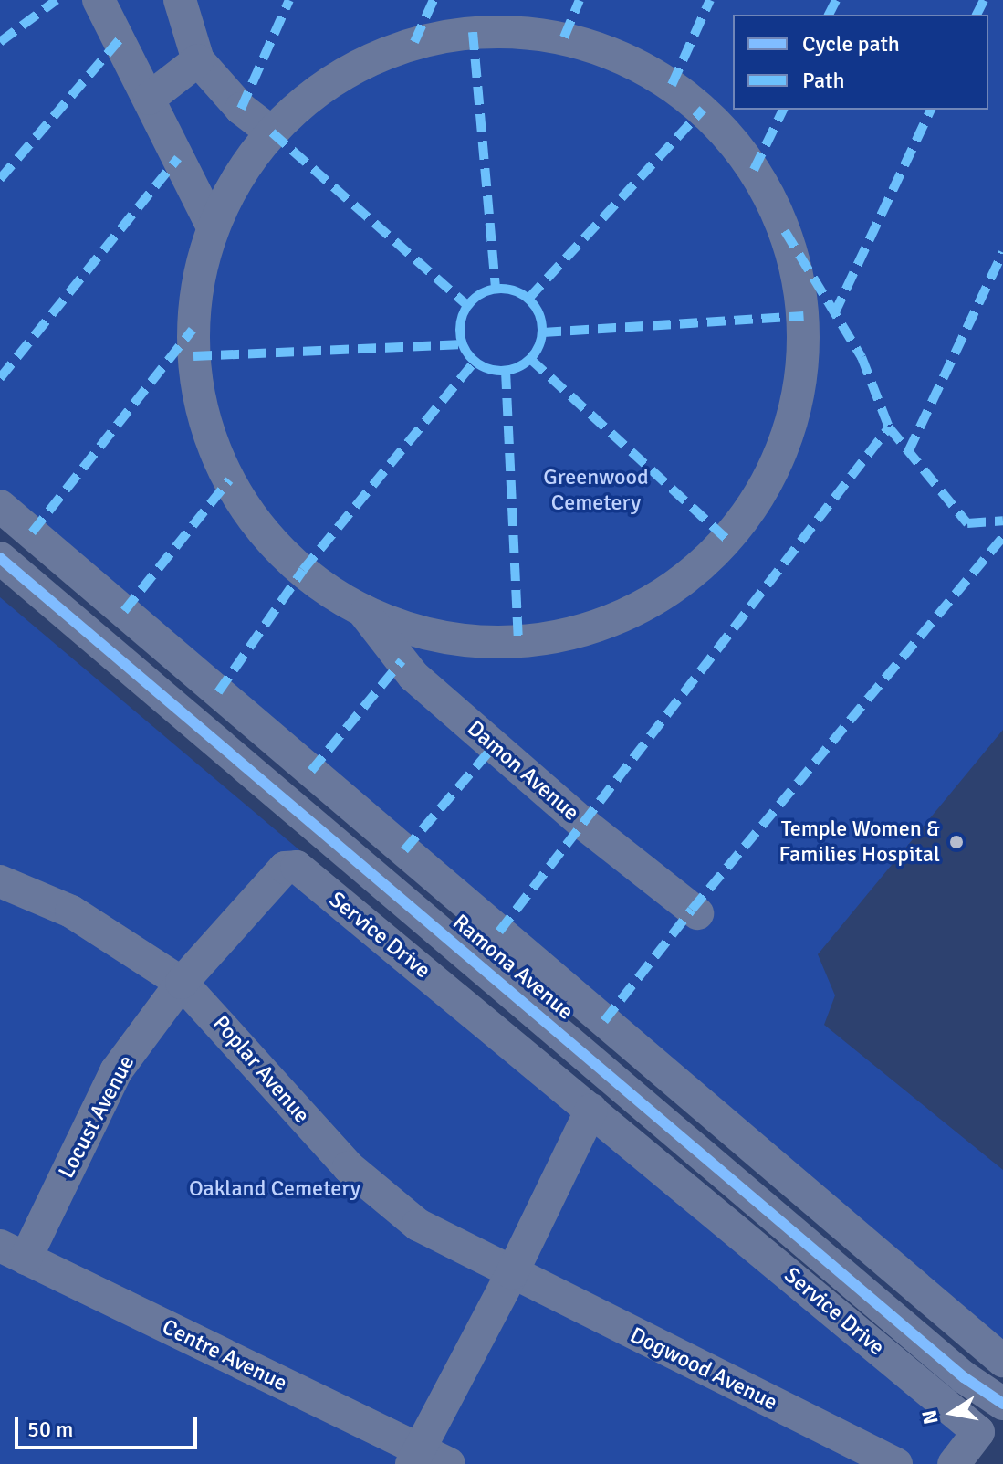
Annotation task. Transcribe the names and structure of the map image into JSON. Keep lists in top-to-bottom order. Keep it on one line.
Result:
{"streets":{"street":["Damon Avenue","Service Drive","Ramona Avenue","Poplar Avenue","Locust Avenue","Centre Avenue","Dogwood Avenue"]},"crossings":[["Service Drive","Poplar Avenue"],["Service Drive","Locust Avenue"],["Poplar Avenue","Locust Avenue"],["Poplar Avenue","Dogwood Avenue"],["Locust Avenue","Centre Avenue"]],"parks":["Greenwood Cemetery","Oakland Cemetery"],"places":["Temple Women & Families Hospital"],"legend":["Cycle path","Path"],"scale_bar":"50 m","north":"left"}
